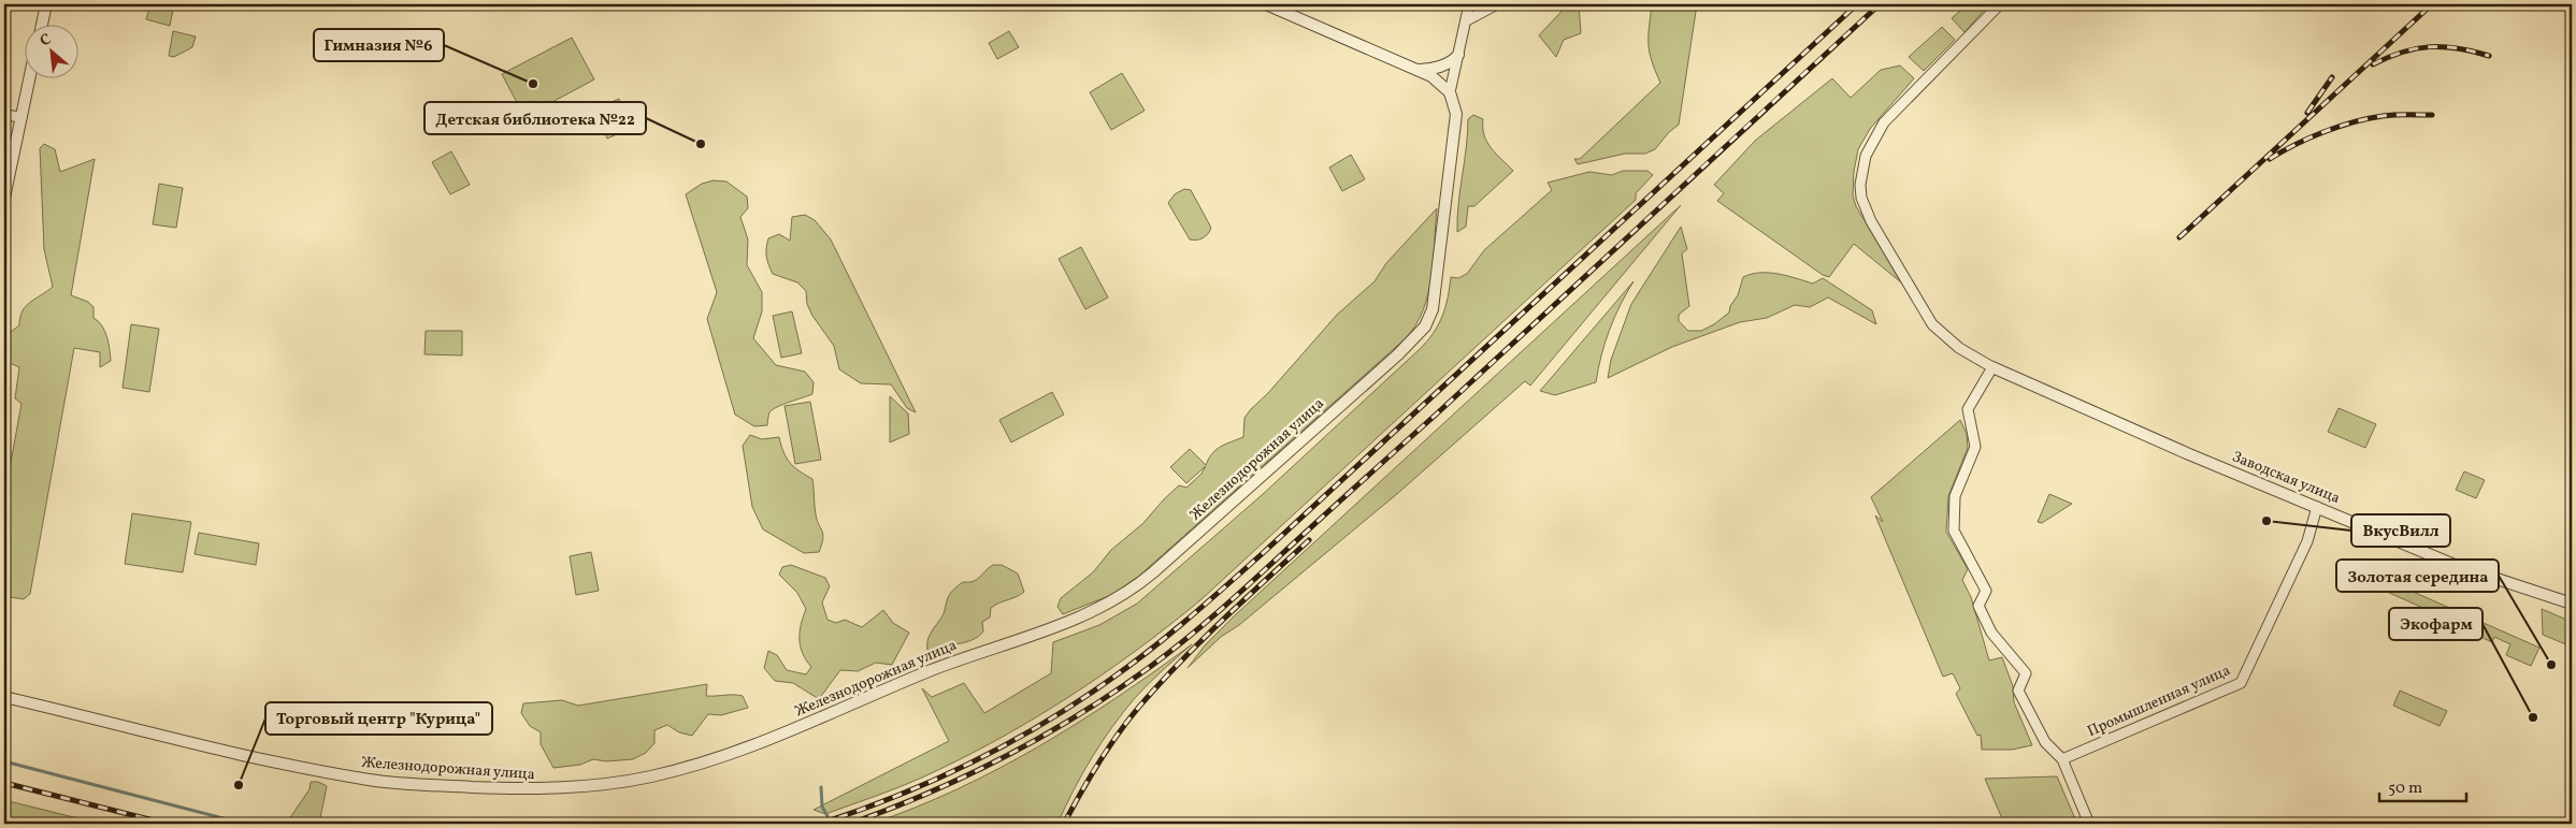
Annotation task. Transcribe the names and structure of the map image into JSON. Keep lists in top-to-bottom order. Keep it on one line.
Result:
{"streets":{"street":["Железнодорожная улица","Заводская улица","Промышленная улица"]},"crossings":[["Заводская улица","Промышленная улица"]],"places":["Гимназия №6","Детская библиотека №22","ВкусВилл","Золотая середина","Экофарм","Торговый центр \"Курица\""],"scale_bar":"50 m","north":"top left"}
